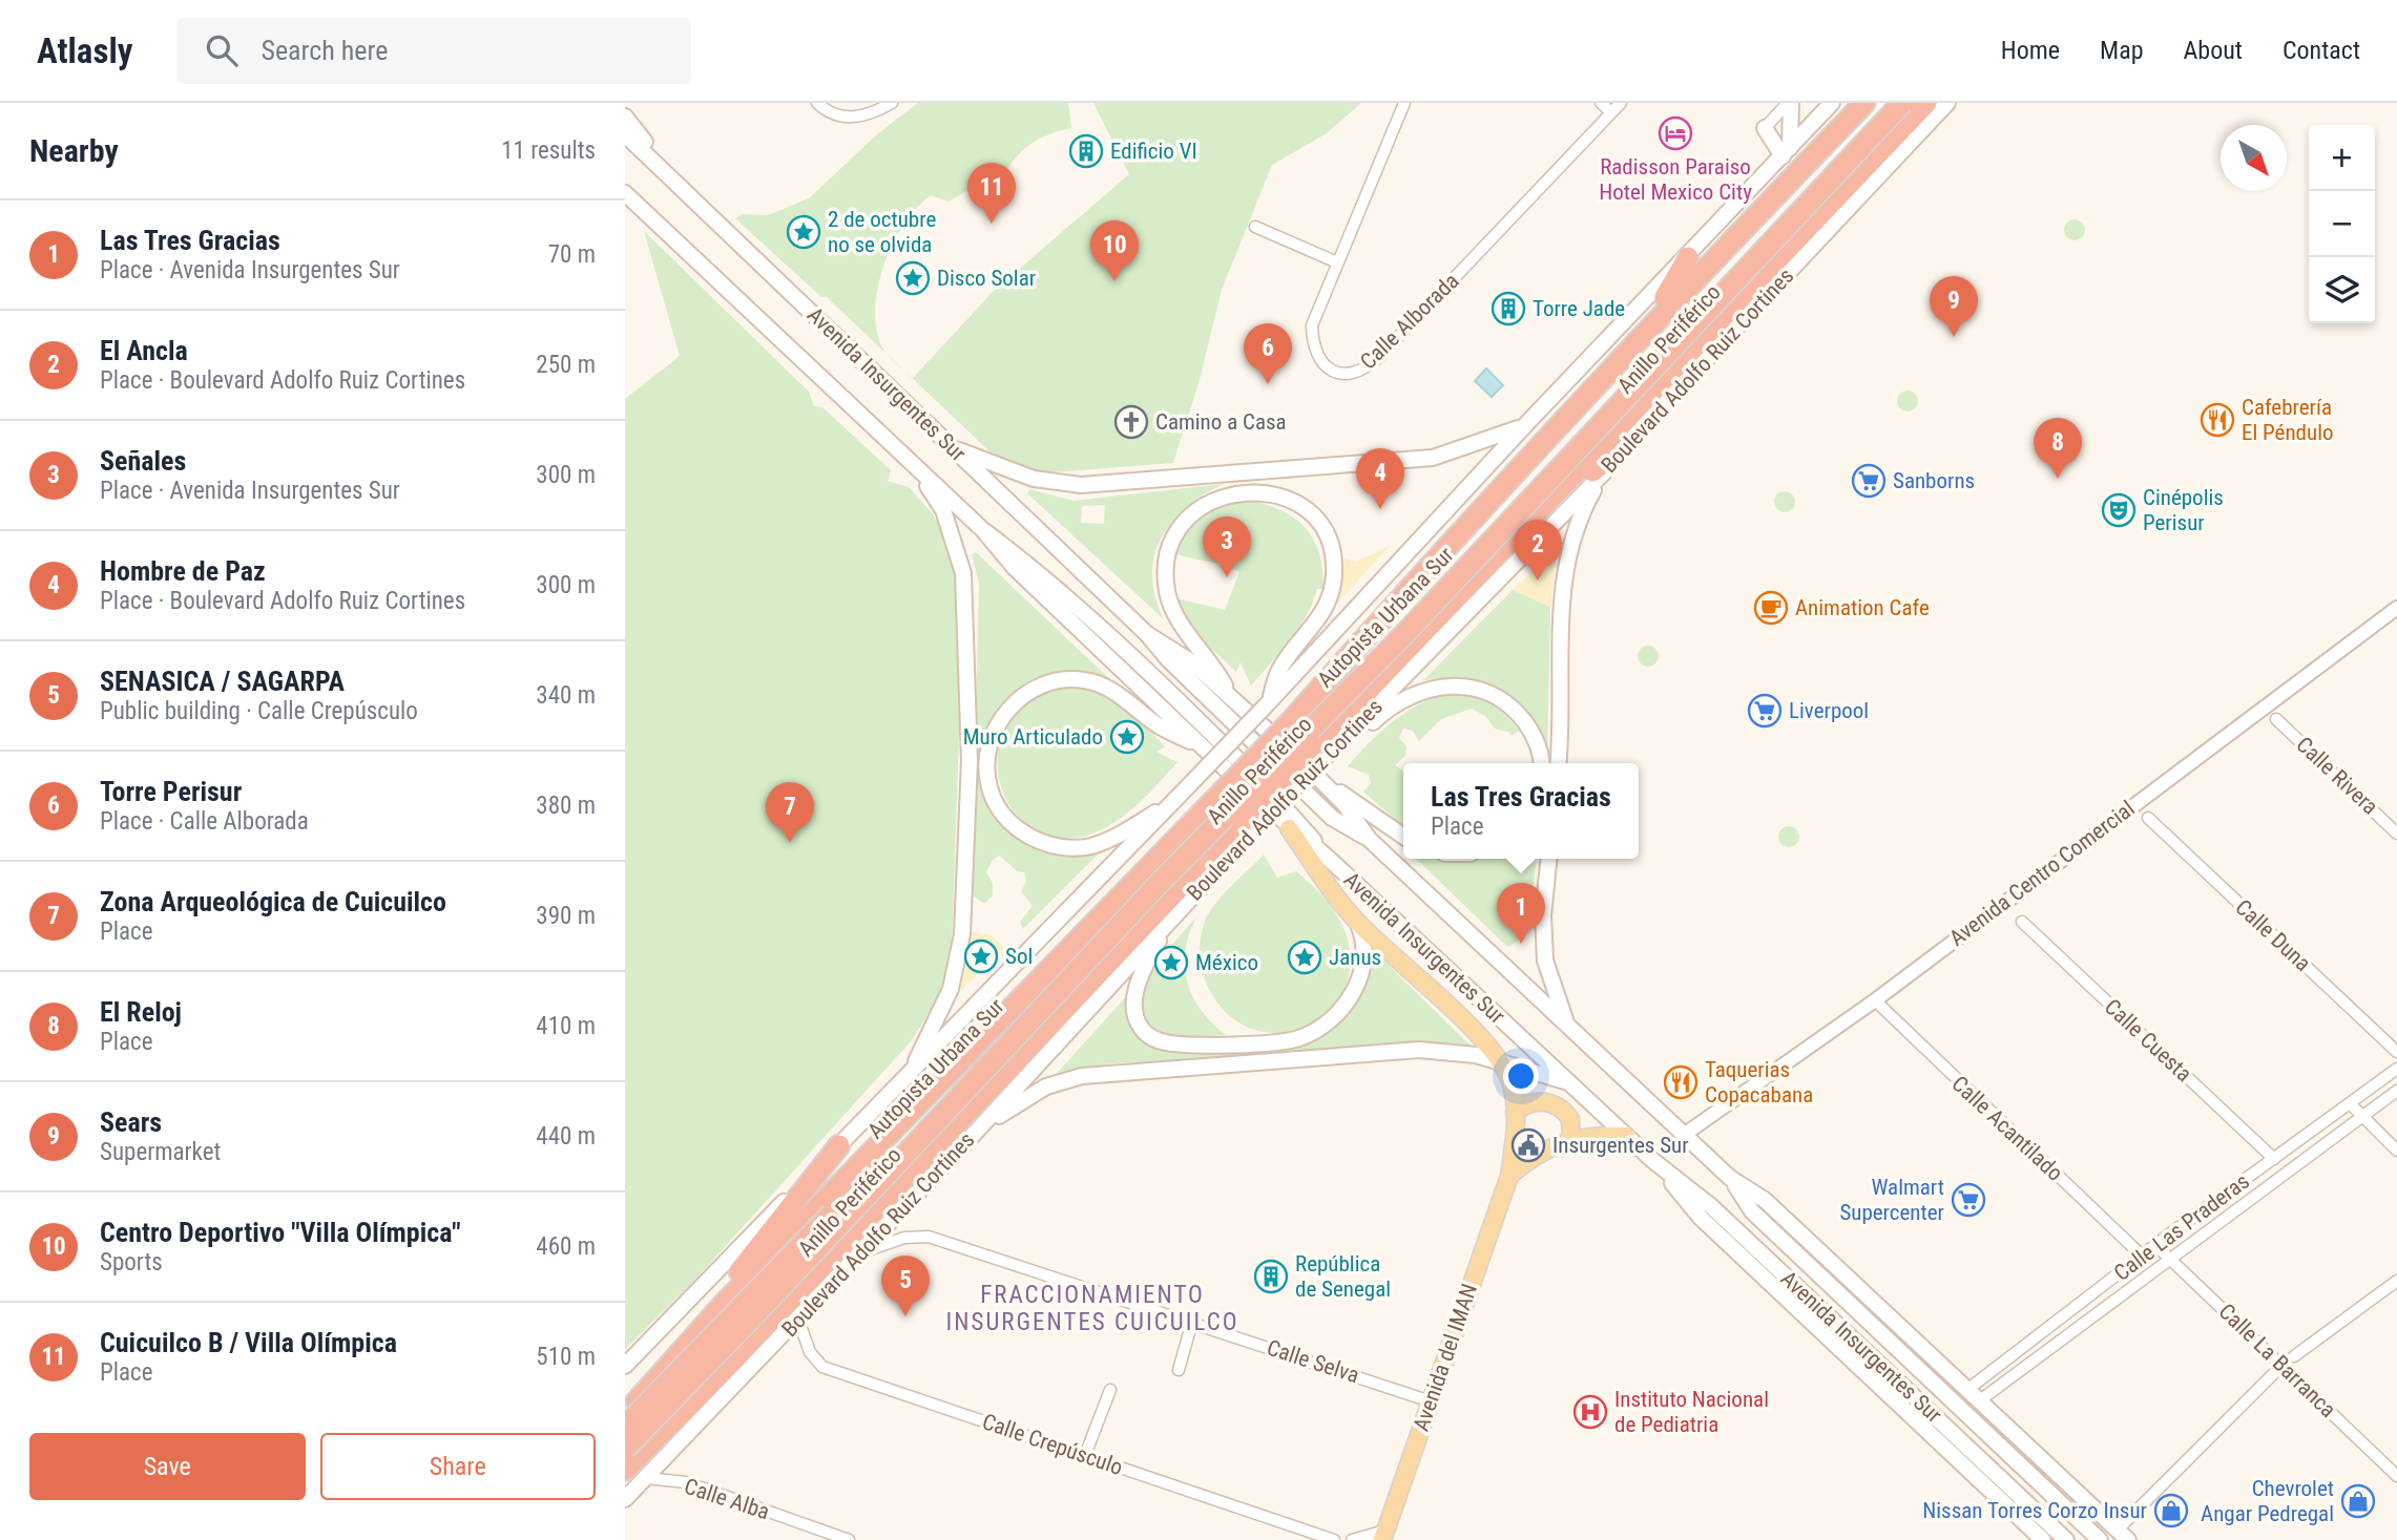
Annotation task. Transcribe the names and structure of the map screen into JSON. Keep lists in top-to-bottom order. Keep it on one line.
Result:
{"streets":{"highway":["Anillo Periférico","Autopista Urbana Sur"],"main road":["Boulevard Adolfo Ruiz Cortines","Avenida Insurgentes Sur","Avenida del IMAN"],"street":["Calle Alborada","Calle Rivera","Avenida Centro Comercial","Calle Duna","Calle Cuesta","Calle Acantilado","Calle Las Praderas","Calle La Barranca","Calle Selva","Calle Crepúsculo","Calle Alba"]},"crossings":[["Anillo Periférico","Boulevard Adolfo Ruiz Cortines"],["Boulevard Adolfo Ruiz Cortines","Calle Selva"],["Boulevard Adolfo Ruiz Cortines","Calle Crepúsculo"],["Boulevard Adolfo Ruiz Cortines","Calle Alba"],["Avenida Insurgentes Sur","Avenida Centro Comercial"],["Avenida Insurgentes Sur","Calle Las Praderas"],["Avenida Insurgentes Sur","Avenida del IMAN"],["Avenida Centro Comercial","Calle Acantilado"],["Calle Cuesta","Calle Las Praderas"],["Calle Acantilado","Calle Las Praderas"],["Calle Las Praderas","Calle La Barranca"],["Avenida del IMAN","Calle Selva"]],"districts":["FRACCIONAMIENTO INSURGENTES CUICUILCO"],"places":{"hotel":["Radisson Paraiso Hotel Mexico City"],"building":["Edificio VI","Torre Jade","República de Senegal"],"place":["2 de octubre no se olvida","Disco Solar","Muro Articulado","Sol","Janus","México"],"restaurant":["Cafebrería El Péndulo","Taquerias Copacabana"],"church":["Camino a Casa"],"supermarket":["Sanborns","Liverpool","Walmart Supercenter"],"theatre":["Cinépolis Perisur"],"cafe":["Animation Cafe"],"public building":["Insurgentes Sur"],"hospital":["Instituto Nacional de Pediatria"],"shop":["Chevrolet Angar Pedregal","Nissan Torres Corzo Insur"]},"north":"bottom right","page":{"header":"Atlasly","search":"Search here","nav":["Home","Map","About","Contact"],"heading":["Nearby","11 results"],"map_buttons":["+","−"],"pins":["11","10","9","6","8","4","3","2","7","1","5"],"list":[{"mark":"1","name":"Las Tres Gracias","note":"Place · Avenida Insurgentes Sur","value":"70 m"},{"mark":"2","name":"El Ancla","note":"Place · Boulevard Adolfo Ruiz Cortines","value":"250 m"},{"mark":"3","name":"Señales","note":"Place · Avenida Insurgentes Sur","value":"300 m"},{"mark":"4","name":"Hombre de Paz","note":"Place · Boulevard Adolfo Ruiz Cortines","value":"300 m"},{"mark":"5","name":"SENASICA / SAGARPA","note":"Public building · Calle Crepúsculo","value":"340 m"},{"mark":"6","name":"Torre Perisur","note":"Place · Calle Alborada","value":"380 m"},{"mark":"7","name":"Zona Arqueológica de Cuicuilco","note":"Place","value":"390 m"},{"mark":"8","name":"El Reloj","note":"Place","value":"410 m"},{"mark":"9","name":"Sears","note":"Supermarket","value":"440 m"},{"mark":"10","name":"Centro Deportivo \"Villa Olímpica\"","note":"Sports","value":"460 m"},{"mark":"11","name":"Cuicuilco B / Villa Olímpica","note":"Place","value":"510 m"}],"popup":["Las Tres Gracias","Place"],"buttons":["Save","Share"]}}
